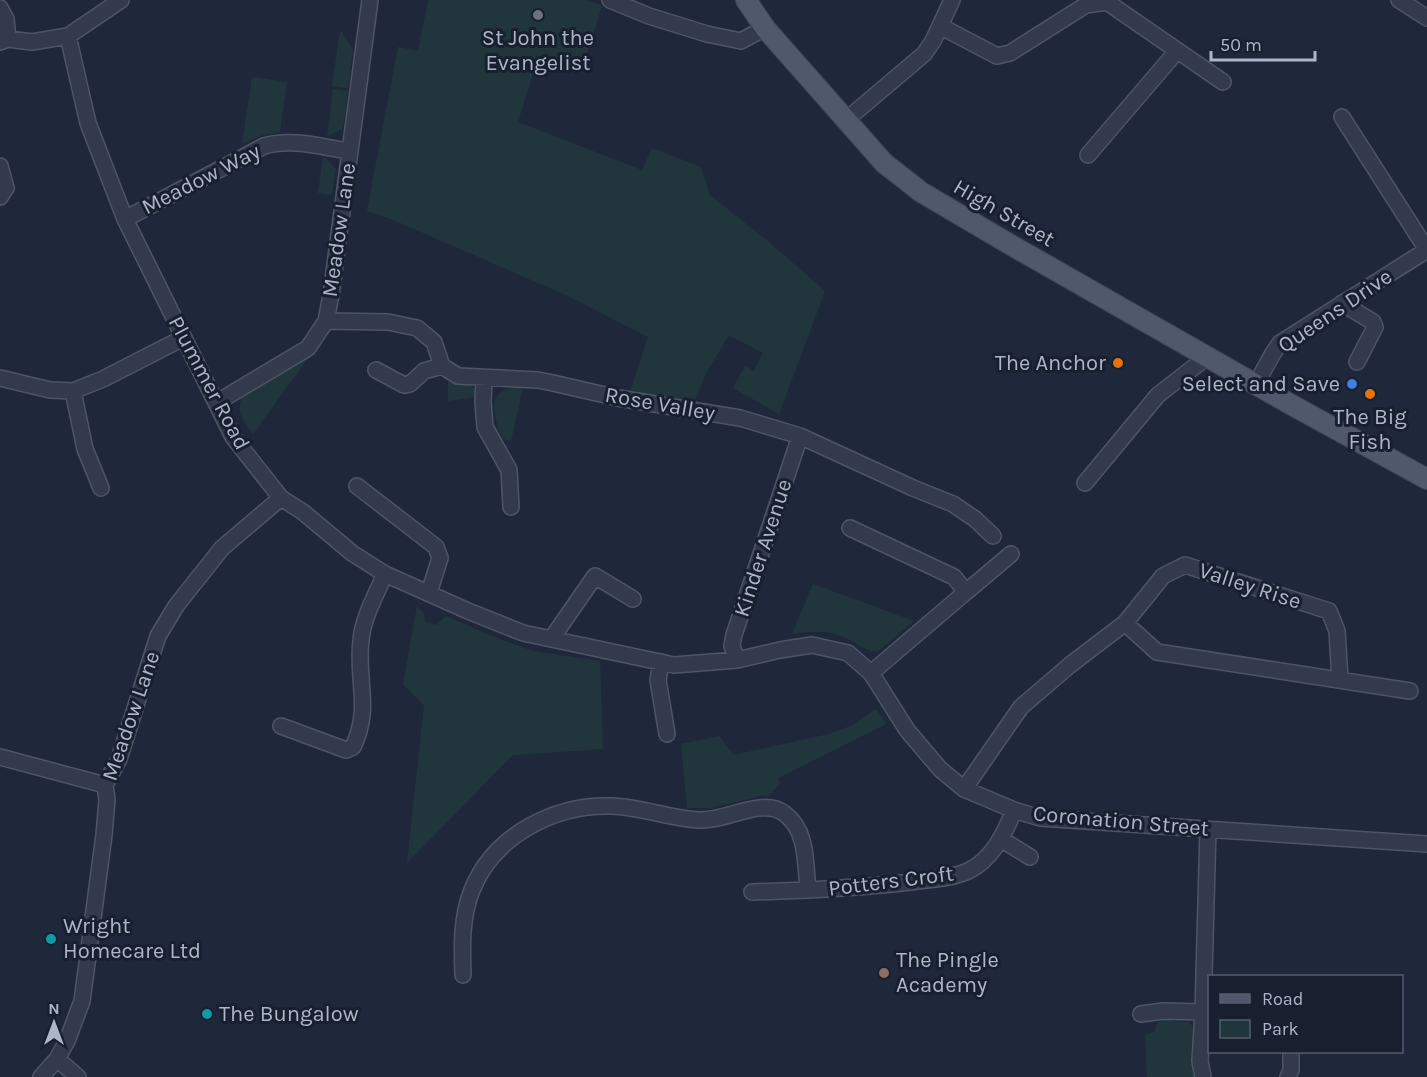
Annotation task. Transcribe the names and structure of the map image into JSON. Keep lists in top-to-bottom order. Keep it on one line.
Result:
{"streets":{"main road":["High Street"],"street":["Meadow Way","Meadow Lane","Queens Drive","Plummer Road","Rose Valley","Kinder Avenue","Valley Rise","Coronation Street","Potters Croft"]},"crossings":[["Meadow Way","Meadow Lane"],["Meadow Way","Plummer Road"],["High Street","Queens Drive"],["Meadow Lane","Plummer Road"],["Plummer Road","Kinder Avenue"],["Plummer Road","Coronation Street"],["Rose Valley","Kinder Avenue"],["Valley Rise","Coronation Street"],["Coronation Street","Potters Croft"]],"places":["St John the Evangelist","The Anchor","Select and Save","The Big Fish","Wright Homecare Ltd","The Pingle Academy","The Bungalow"],"legend":["Road","Park"],"scale_bar":"50 m","north":"top"}
